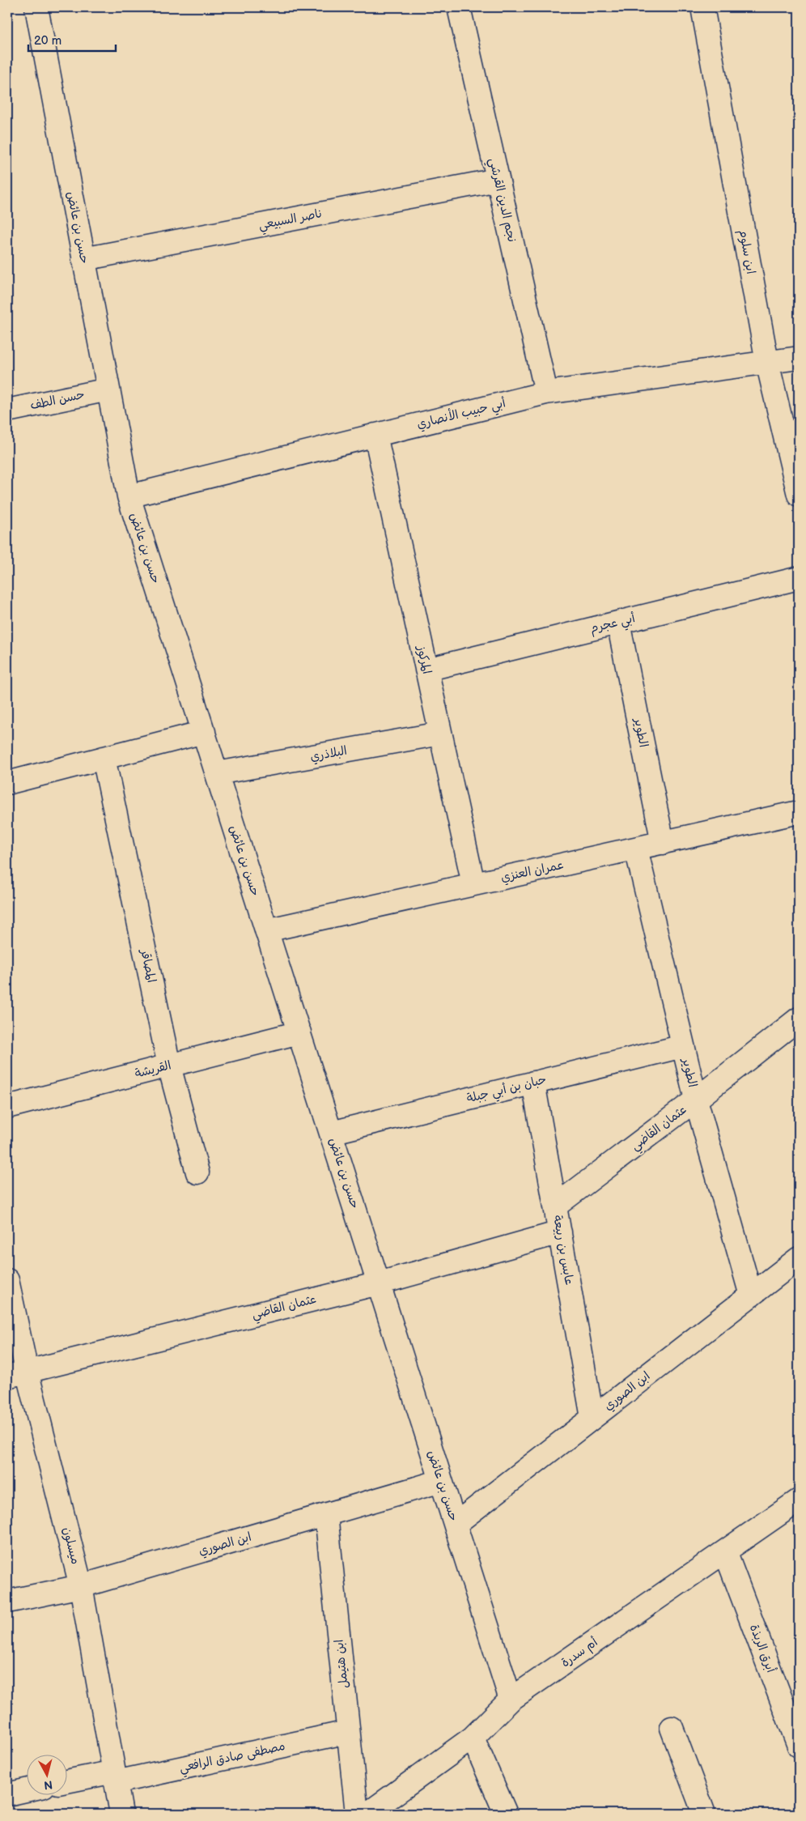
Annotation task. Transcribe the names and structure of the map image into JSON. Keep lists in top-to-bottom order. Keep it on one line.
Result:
{"streets":{"street":["نجم الدين القرشي","ناصر السبيعي","حسن بن عائض","ابن سلوم","حسن الطف","أبي حبيب الأنصاري","أبي عجرم","المركوز","الطوير","البلاذري","عمران العنزي","المصاقر","القريشة","حبان بن أبي جبلة","عثمان القاضي","عابس بن ربيعة","ابن الصوري","ميسلون","أبرق الربذة","أم سدرة","ابن هتيمل","مصطفى صادق الرافعي"]},"crossings":[["نجم الدين القرشي","ناصر السبيعي"],["نجم الدين القرشي","أبي حبيب الأنصاري"],["ناصر السبيعي","حسن بن عائض"],["حسن بن عائض","حسن الطف"],["حسن بن عائض","أبي حبيب الأنصاري"],["حسن بن عائض","البلاذري"],["حسن بن عائض","عمران العنزي"],["حسن بن عائض","القريشة"],["حسن بن عائض","حبان بن أبي جبلة"],["حسن بن عائض","عثمان القاضي"],["حسن بن عائض","ابن الصوري"],["حسن بن عائض","أم سدرة"],["ابن سلوم","أبي حبيب الأنصاري"],["أبي حبيب الأنصاري","المركوز"],["أبي عجرم","المركوز"],["أبي عجرم","الطوير"],["المركوز","البلاذري"],["المركوز","عمران العنزي"],["الطوير","عمران العنزي"],["الطوير","حبان بن أبي جبلة"],["الطوير","عثمان القاضي"],["الطوير","ابن الصوري"],["المصاقر","القريشة"],["حبان بن أبي جبلة","عابس بن ربيعة"],["عثمان القاضي","عابس بن ربيعة"],["عثمان القاضي","ميسلون"],["عابس بن ربيعة","ابن الصوري"],["ابن الصوري","ميسلون"],["ابن الصوري","ابن هتيمل"],["ميسلون","مصطفى صادق الرافعي"],["أبرق الربذة","أم سدرة"],["ابن هتيمل","مصطفى صادق الرافعي"]],"scale_bar":"20 m","north":"bottom"}
